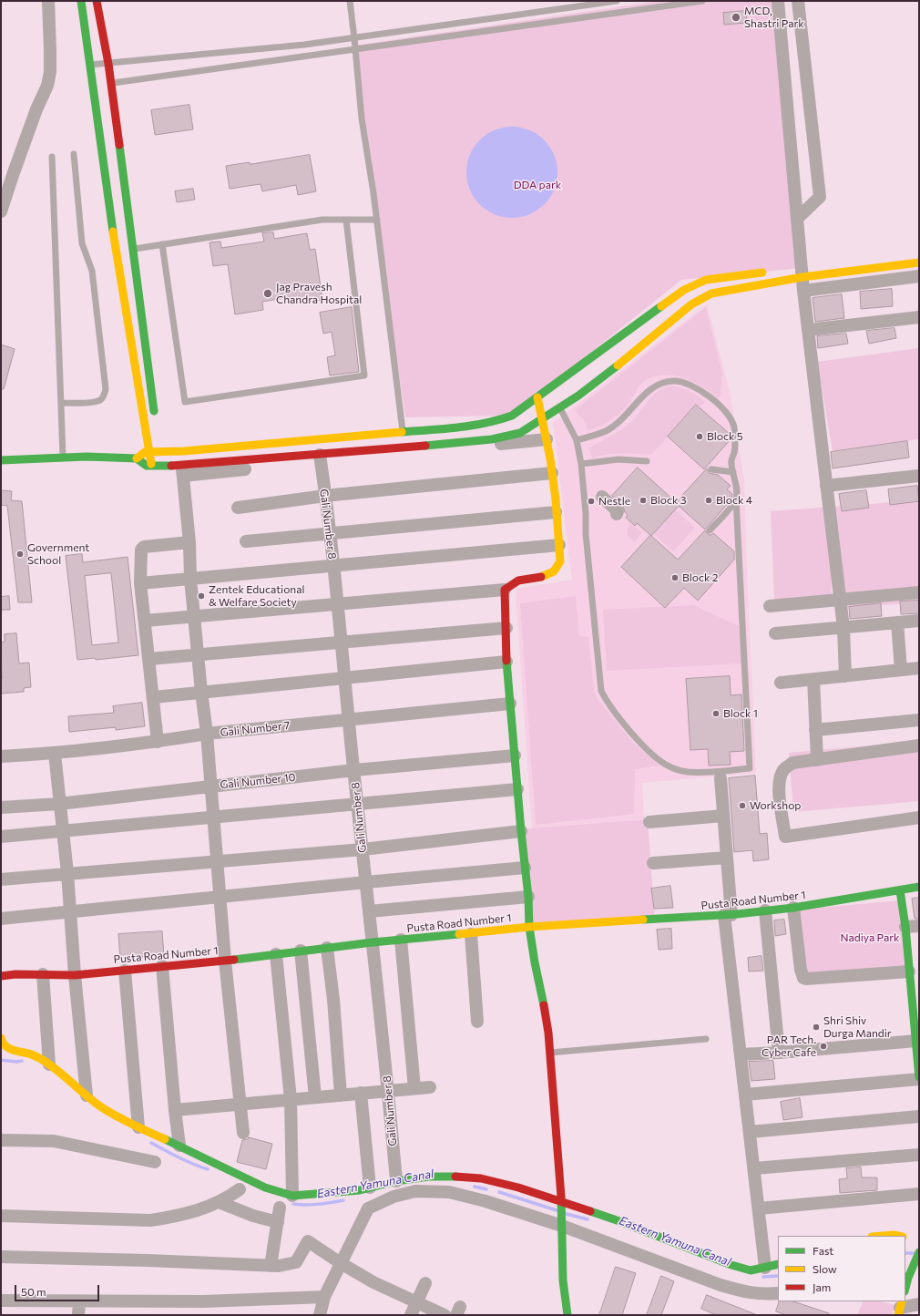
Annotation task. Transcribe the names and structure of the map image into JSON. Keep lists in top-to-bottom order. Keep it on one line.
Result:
{"streets":{"street":["Gali Number 8","Gali Number 7","Gali Number 10","Pusta Road Number 1"]},"crossings":[["Gali Number 8","Gali Number 7"],["Gali Number 8","Gali Number 10"],["Gali Number 8","Pusta Road Number 1"]],"water":["Eastern Yamuna Canal"],"parks":["DDA park","Nadiya Park"],"places":["MCD, Shastri Park","Jag Pravesh Chandra Hospital","Block 5","Block 3","Block 4","Nestle","Government School","Block 2","Zentek Educational & Welfare Society","Block 1","Workshop","Shri Shiv Durga Mandir","PAR Tech. Cyber Cafe"],"legend":["Fast","Slow","Jam"],"scale_bar":"50 m"}
